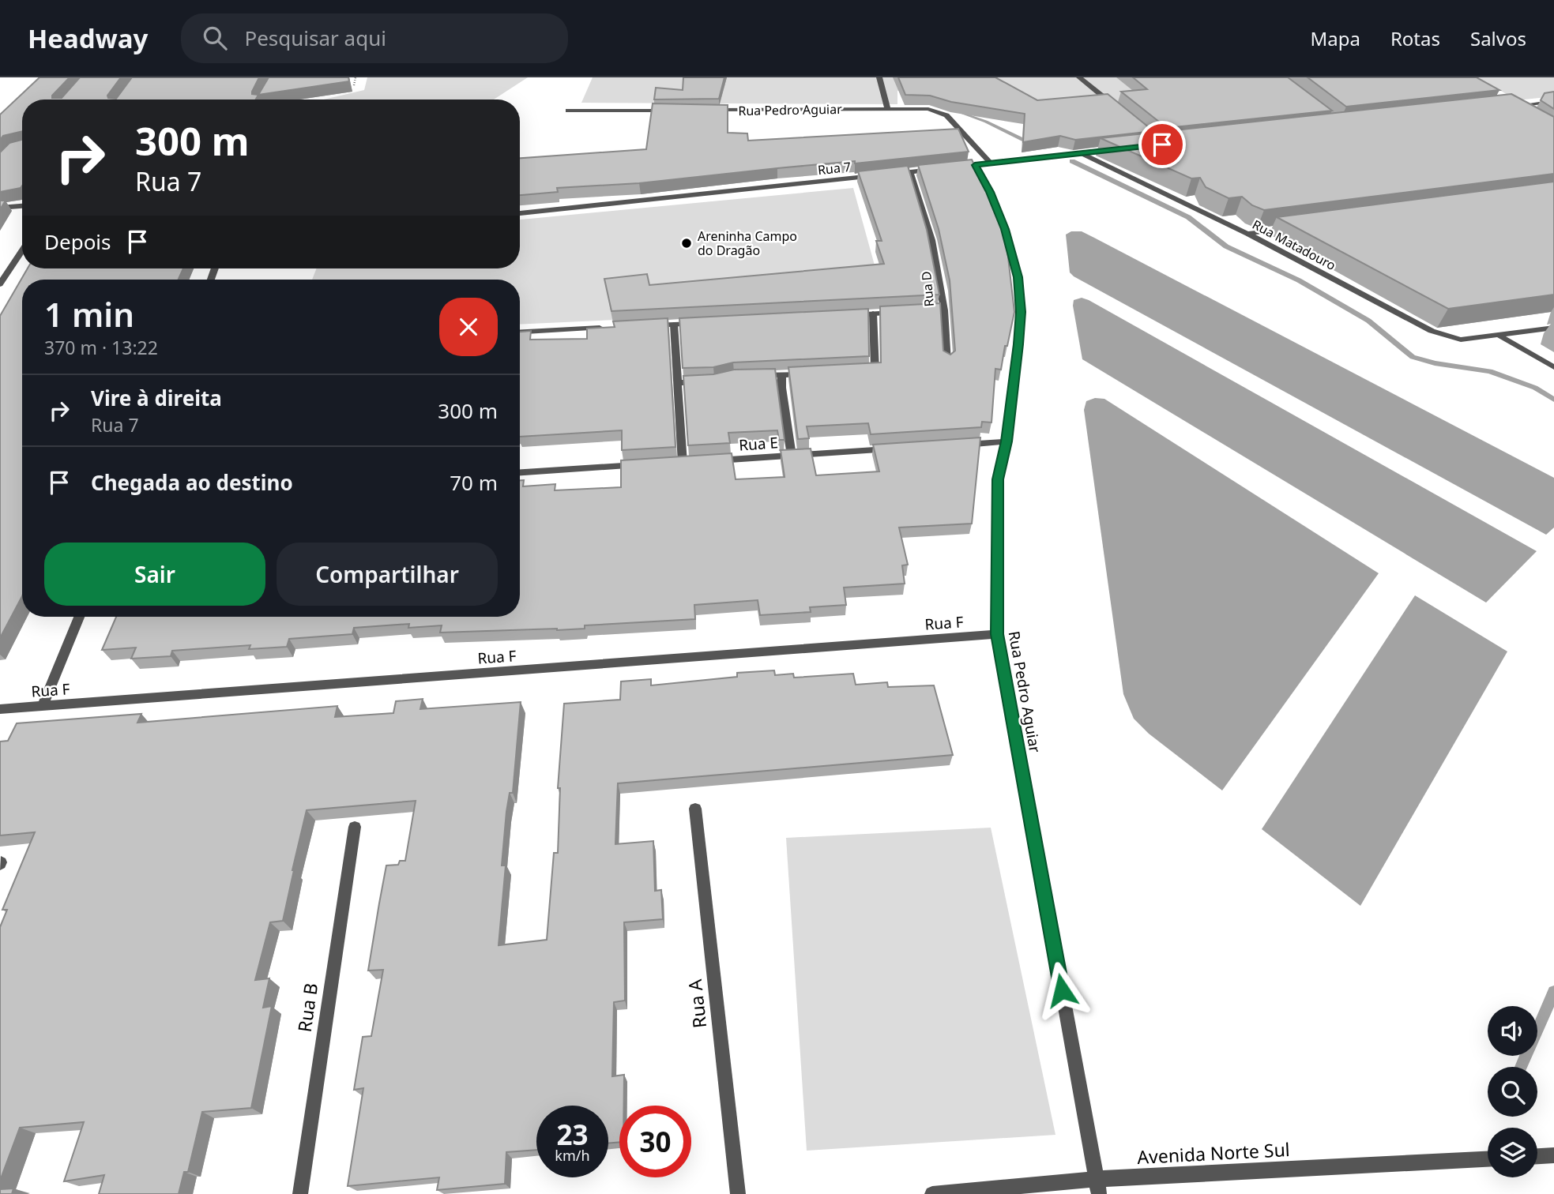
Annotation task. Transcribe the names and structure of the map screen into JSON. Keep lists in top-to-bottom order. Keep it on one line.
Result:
{"streets":{"street":["Rua Pedro Aguiar","Rua 7","Rua Matadouro","Rua D","Rua E","Rua F","Rua A","Rua B","Avenida Norte Sul"]},"crossings":[["Rua Pedro Aguiar","Rua F"],["Rua Pedro Aguiar","Avenida Norte Sul"]],"places":["Areninha Campo do Dragão"],"page":{"header":"Headway","search":"Pesquisar aqui","nav":["Mapa","Rotas","Salvos"],"turn":["300 m","Rua 7"],"then":"Depois","heading":["1 min","370 m · 13:22"],"list":[{"name":"Vire à direita","note":"Rua 7","value":"300 m"},{"name":"Chegada ao destino","value":"70 m"}],"buttons":["Sair","Compartilhar"],"speed":"23 km/h","limit":"30"}}
